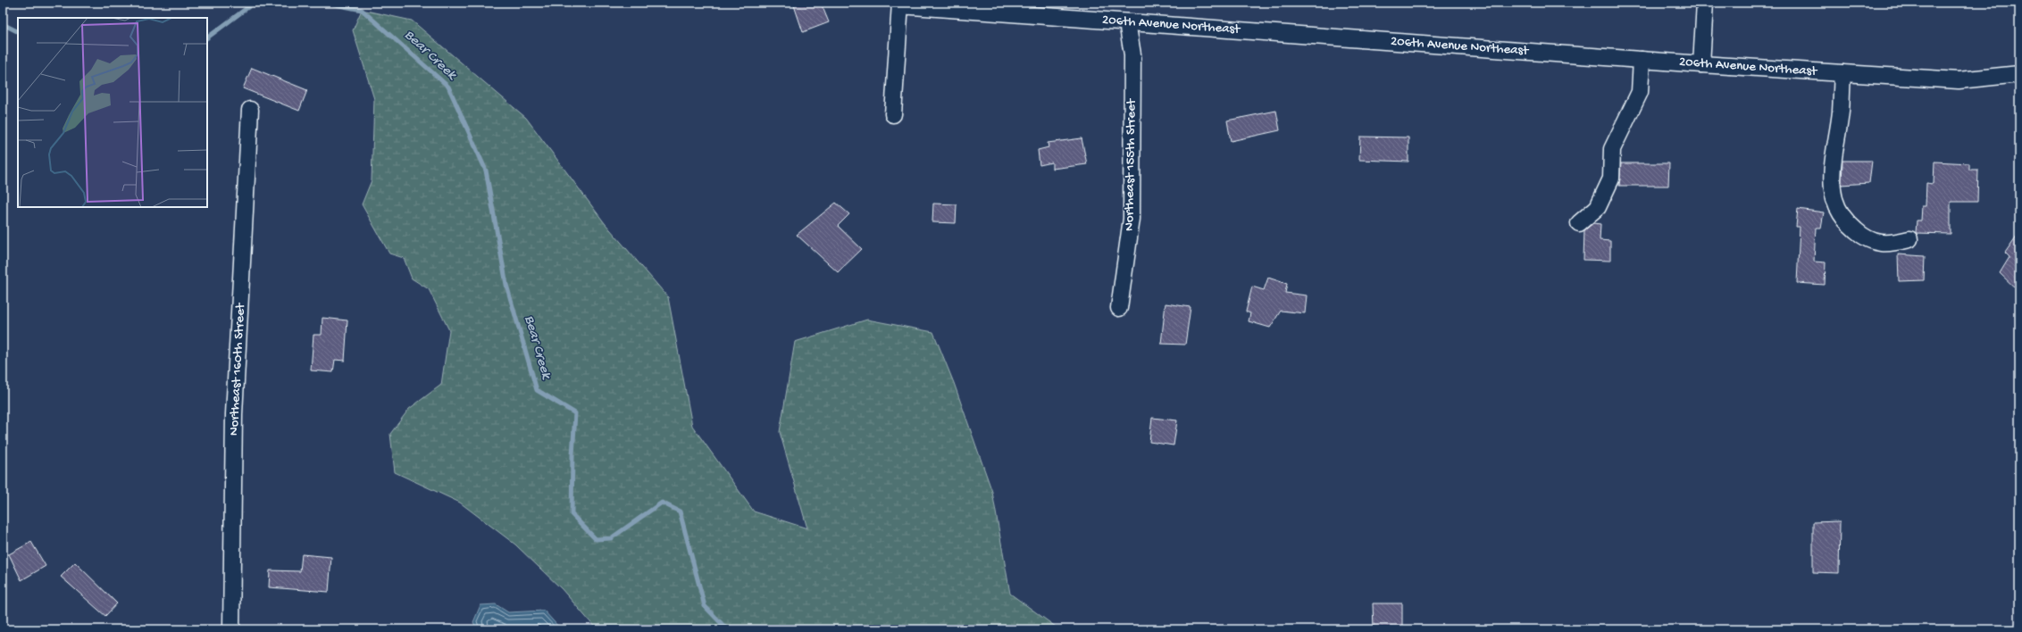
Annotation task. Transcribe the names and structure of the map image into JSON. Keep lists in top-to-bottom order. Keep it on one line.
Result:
{"streets":{"street":["206th Avenue Northeast","Northeast 155th Street","Northeast 160th Street"]},"crossings":[["206th Avenue Northeast","Northeast 155th Street"]],"water":["Bear Creek"]}
